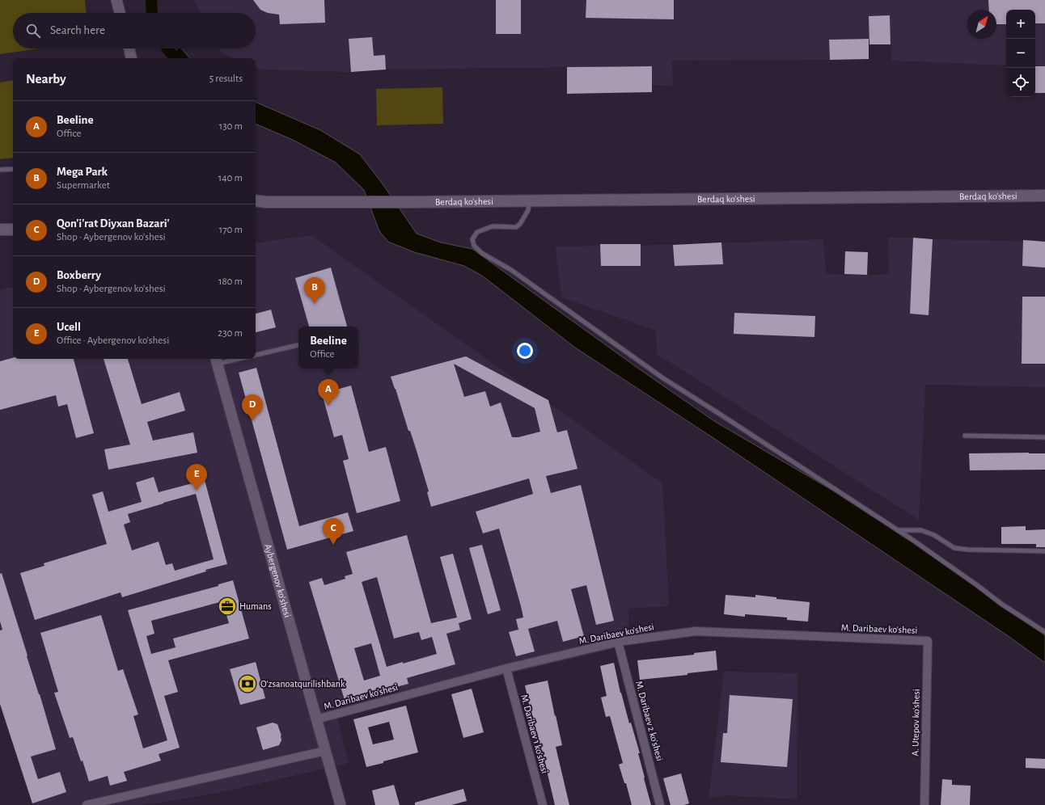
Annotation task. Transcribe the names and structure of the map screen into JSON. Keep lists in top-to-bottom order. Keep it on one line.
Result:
{"streets":{"main road":["Berdaq ko'shesi"],"street":["Aybergenov ko'shesi","M. Daribaev ko'shesi","M. Daribaev 2 ko'shesi","A. Utepov ko'shesi","M. Daribaev 1 ko'shesi"]},"crossings":[["Aybergenov ko'shesi","M. Daribaev ko'shesi"],["M. Daribaev ko'shesi","M. Daribaev 2 ko'shesi"],["M. Daribaev ko'shesi","A. Utepov ko'shesi"],["M. Daribaev ko'shesi","M. Daribaev 1 ko'shesi"]],"places":{"office":["Humans"],"bank":["Oʻzsanoatqurilishbank"]},"north":"top right","page":{"map_buttons":["+","−"],"search":"Search here","heading":["Nearby","5 results"],"list":[{"mark":"A","name":"Beeline","note":"Office","value":"130 m"},{"mark":"B","name":"Mega Park","note":"Supermarket","value":"140 m"},{"mark":"C","name":"Qon'i'rat Diyxan Bazari'","note":"Shop · Aybergenov ko'shesi","value":"170 m"},{"mark":"D","name":"Boxberry","note":"Shop · Aybergenov ko'shesi","value":"180 m"},{"mark":"E","name":"Ucell","note":"Office · Aybergenov ko'shesi","value":"230 m"}],"pins":["B","A","D","E","C"],"popup":["Beeline","Office"]}}
